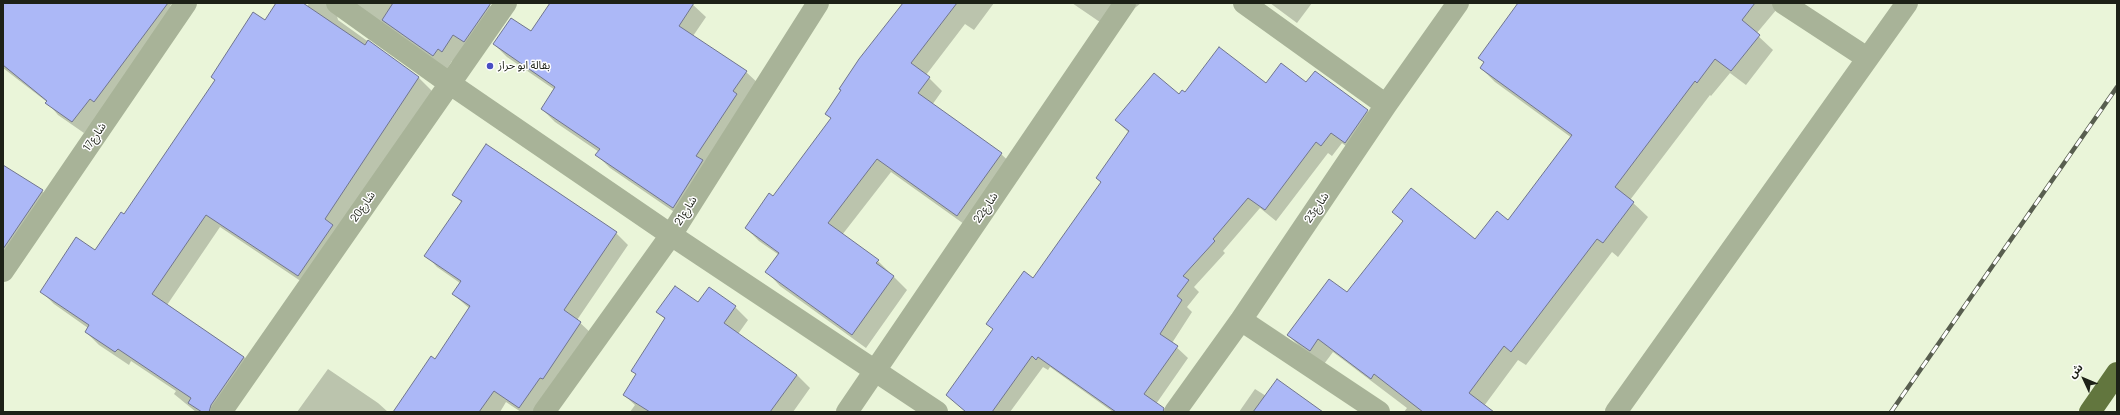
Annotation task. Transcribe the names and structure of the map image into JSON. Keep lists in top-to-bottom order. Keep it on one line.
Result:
{"streets":{"street":["شارع17","شارع20","شارع22","شارع23","شارع21"]},"places":["بقالة ابو حراز"],"north":"top left"}
